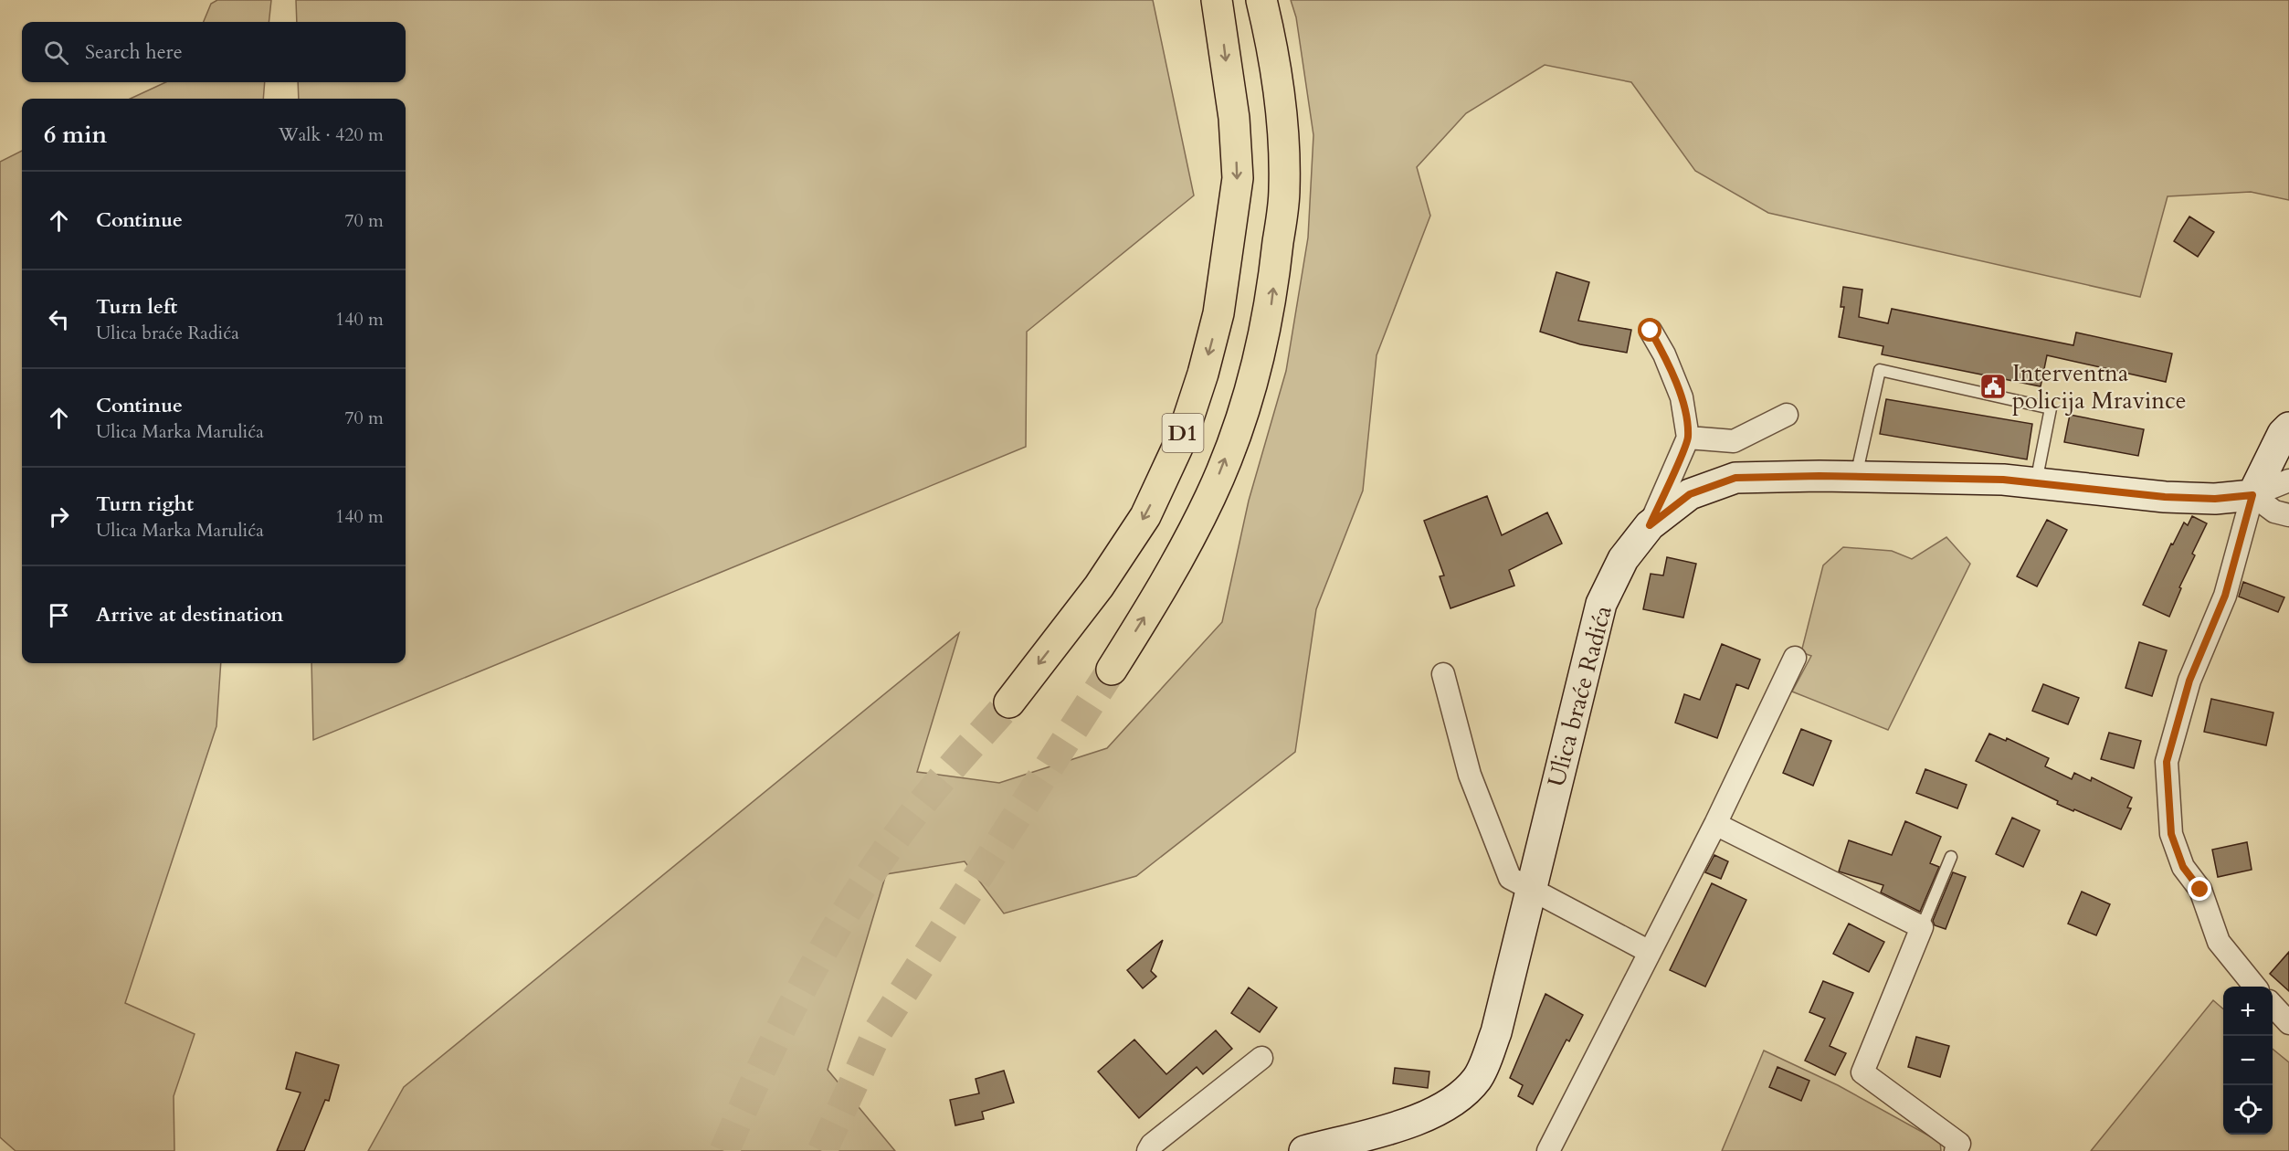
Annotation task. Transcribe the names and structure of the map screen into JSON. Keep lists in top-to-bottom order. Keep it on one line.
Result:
{"streets":{"highway":["D1"],"main road":["Ulica braće Radića"]},"places":{"public building":["Interventna policija Mravince"]},"page":{"search":"Search here","heading":["6 min","Walk · 420 m"],"list":[["Continue","70 m"],["Turn left","Ulica braće Radića","140 m"],["Continue","Ulica Marka Marulića","70 m"],["Turn right","Ulica Marka Marulića","140 m"],"Arrive at destination"],"map_buttons":["+","−"]}}
